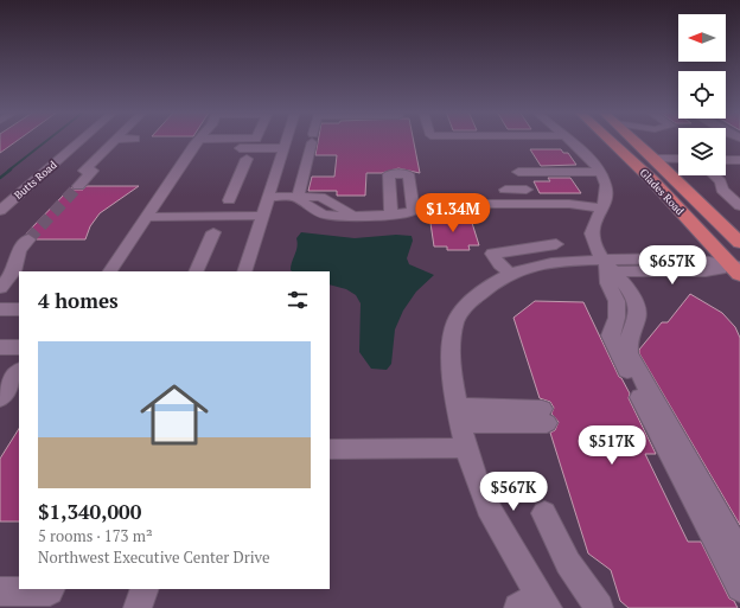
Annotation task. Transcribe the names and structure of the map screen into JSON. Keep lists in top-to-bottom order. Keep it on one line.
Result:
{"streets":{"main road":["Glades Road"],"street":["Butts Road"]},"north":"left","page":{"price":["$1.34M","$657K","$517K","$567K"],"heading":"4 homes","list":[{"name":"$1,340,000","note":"5 rooms · 173 m² · Northwest Executive Center Drive"}]}}
